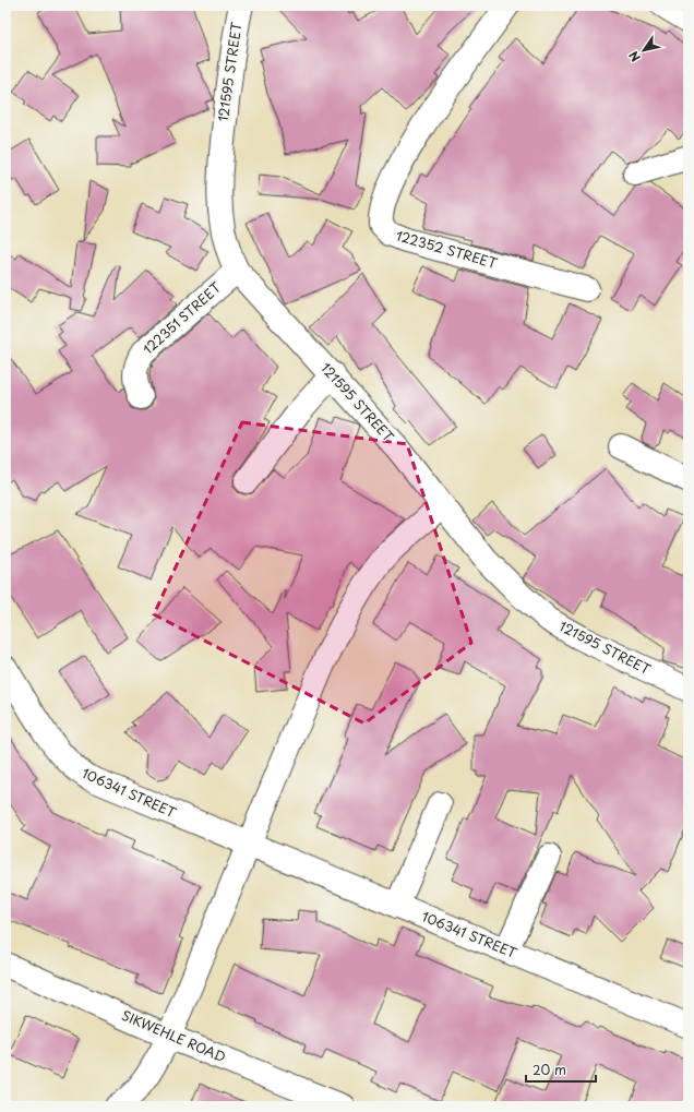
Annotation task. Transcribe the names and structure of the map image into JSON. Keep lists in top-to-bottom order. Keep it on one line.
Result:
{"streets":{"street":["121595 STREET","122352 STREET","122351 STREET","106341 STREET","SIKWEHLE ROAD"]},"crossings":[["121595 STREET","122351 STREET"]],"scale_bar":"20 m","north":"bottom left"}
